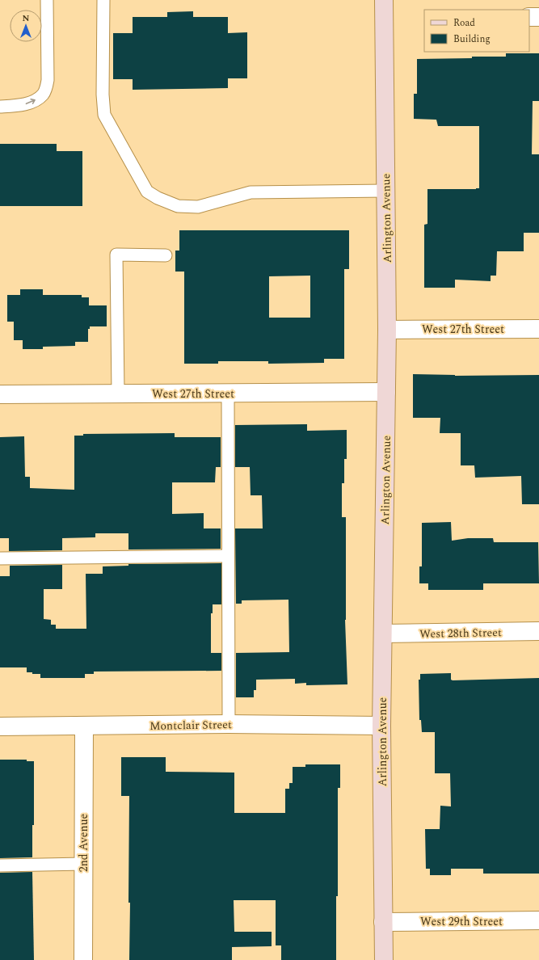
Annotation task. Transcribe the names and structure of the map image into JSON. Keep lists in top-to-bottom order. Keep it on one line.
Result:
{"streets":{"main road":["Arlington Avenue"],"street":["West 27th Street","West 28th Street","Montclair Street","2nd Avenue","West 29th Street"]},"crossings":[["Arlington Avenue","West 27th Street"],["Arlington Avenue","West 28th Street"],["Arlington Avenue","Montclair Street"],["Arlington Avenue","West 29th Street"],["Montclair Street","2nd Avenue"]],"legend":["Road","Building"],"north":"top"}
